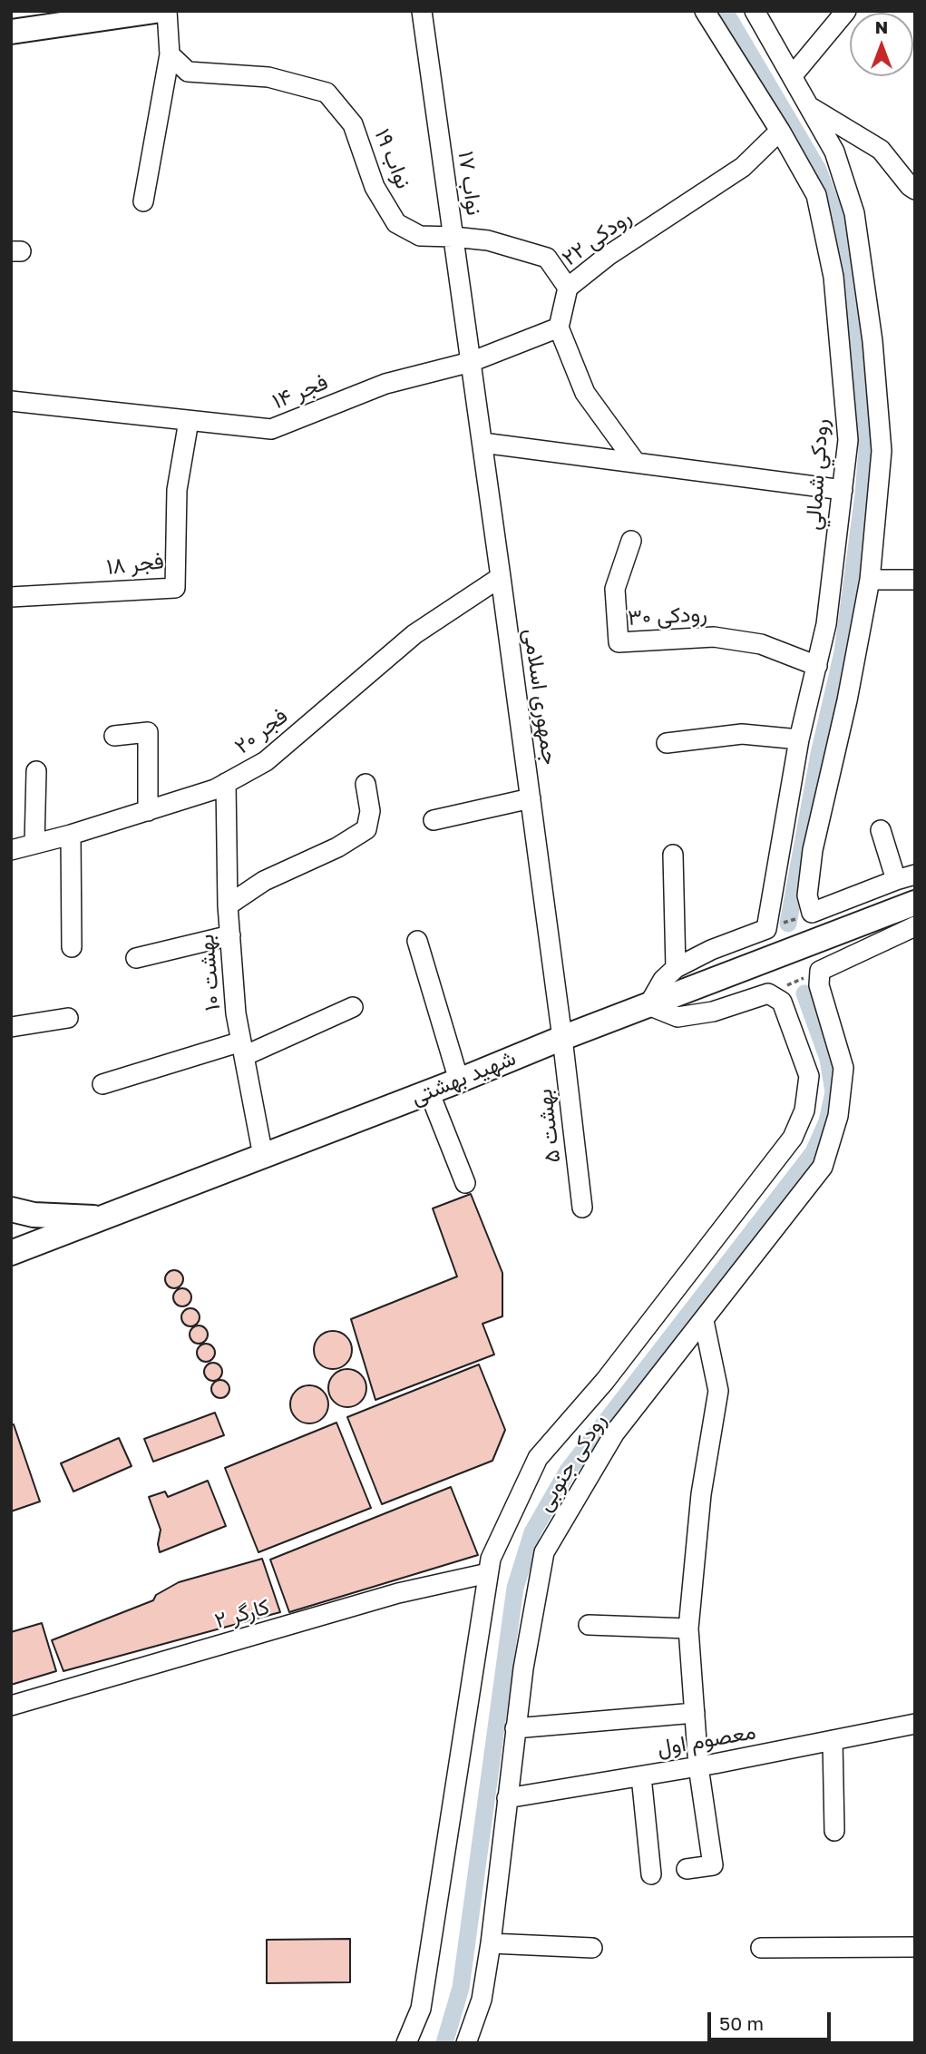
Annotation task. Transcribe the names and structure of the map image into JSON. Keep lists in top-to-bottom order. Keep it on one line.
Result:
{"streets":{"main road":["شهید بهشتی"],"street":["نواب ۱۹","نواب ۱۷","رودکی ۲۲","فجر ۱۴","رودکي شمالي","فجر ۱۸","رودکی ۳۰","جمهوری اسلامی","فجر ۲۰","بهشت ۱۰","بهشت ۵","رودکی جنوبی","کارگر ۲","معصوم اول"]},"crossings":[["نواب ۱۹","نواب ۱۷"],["نواب ۱۹","رودکی ۲۲"],["نواب ۱۷","فجر ۱۴"],["نواب ۱۷","جمهوری اسلامی"],["رودکی ۲۲","فجر ۱۴"],["رودکی ۲۲","رودکي شمالي"],["فجر ۱۴","فجر ۱۸"],["فجر ۱۴","جمهوری اسلامی"],["رودکي شمالي","رودکی ۳۰"],["جمهوری اسلامی","فجر ۲۰"],["جمهوری اسلامی","شهید بهشتی"],["جمهوری اسلامی","بهشت ۵"],["فجر ۲۰","بهشت ۱۰"],["بهشت ۱۰","شهید بهشتی"],["شهید بهشتی","بهشت ۵"],["رودکی جنوبی","کارگر ۲"],["رودکی جنوبی","معصوم اول"]],"scale_bar":"50 m","north":"top"}
